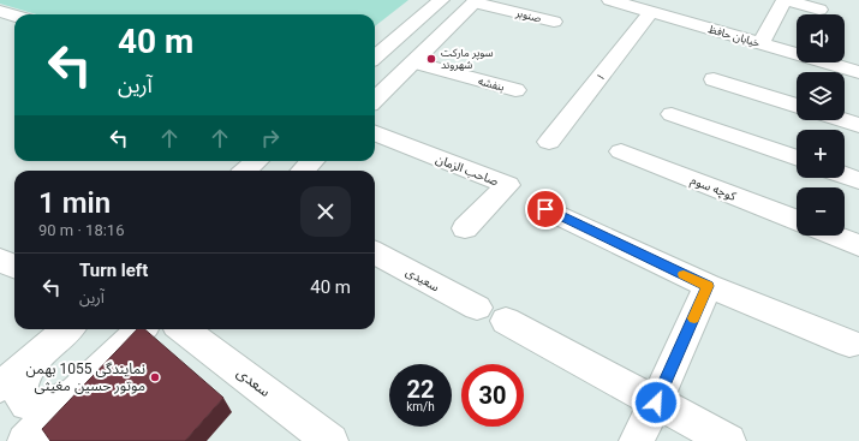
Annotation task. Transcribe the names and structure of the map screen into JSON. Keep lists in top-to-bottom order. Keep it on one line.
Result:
{"streets":{"street":["صنوبر","خیابان حافظ","۱","بنفشه","صاحب الزمان","کوچه سوم","سعیدی","سعدی"]},"crossings":[["خیابان حافظ","۱"]],"places":["سوپر مارکت شهروند","نمایندگی 1055 بهمن موتور حسین مغیثی"],"page":{"map_buttons":["+","−"],"turn":["40 m","آرین"],"heading":["1 min","90 m · 18:16"],"list":[{"name":"Turn left","note":"آرین","value":"40 m"}],"speed":"22 km/h","limit":"30"}}
